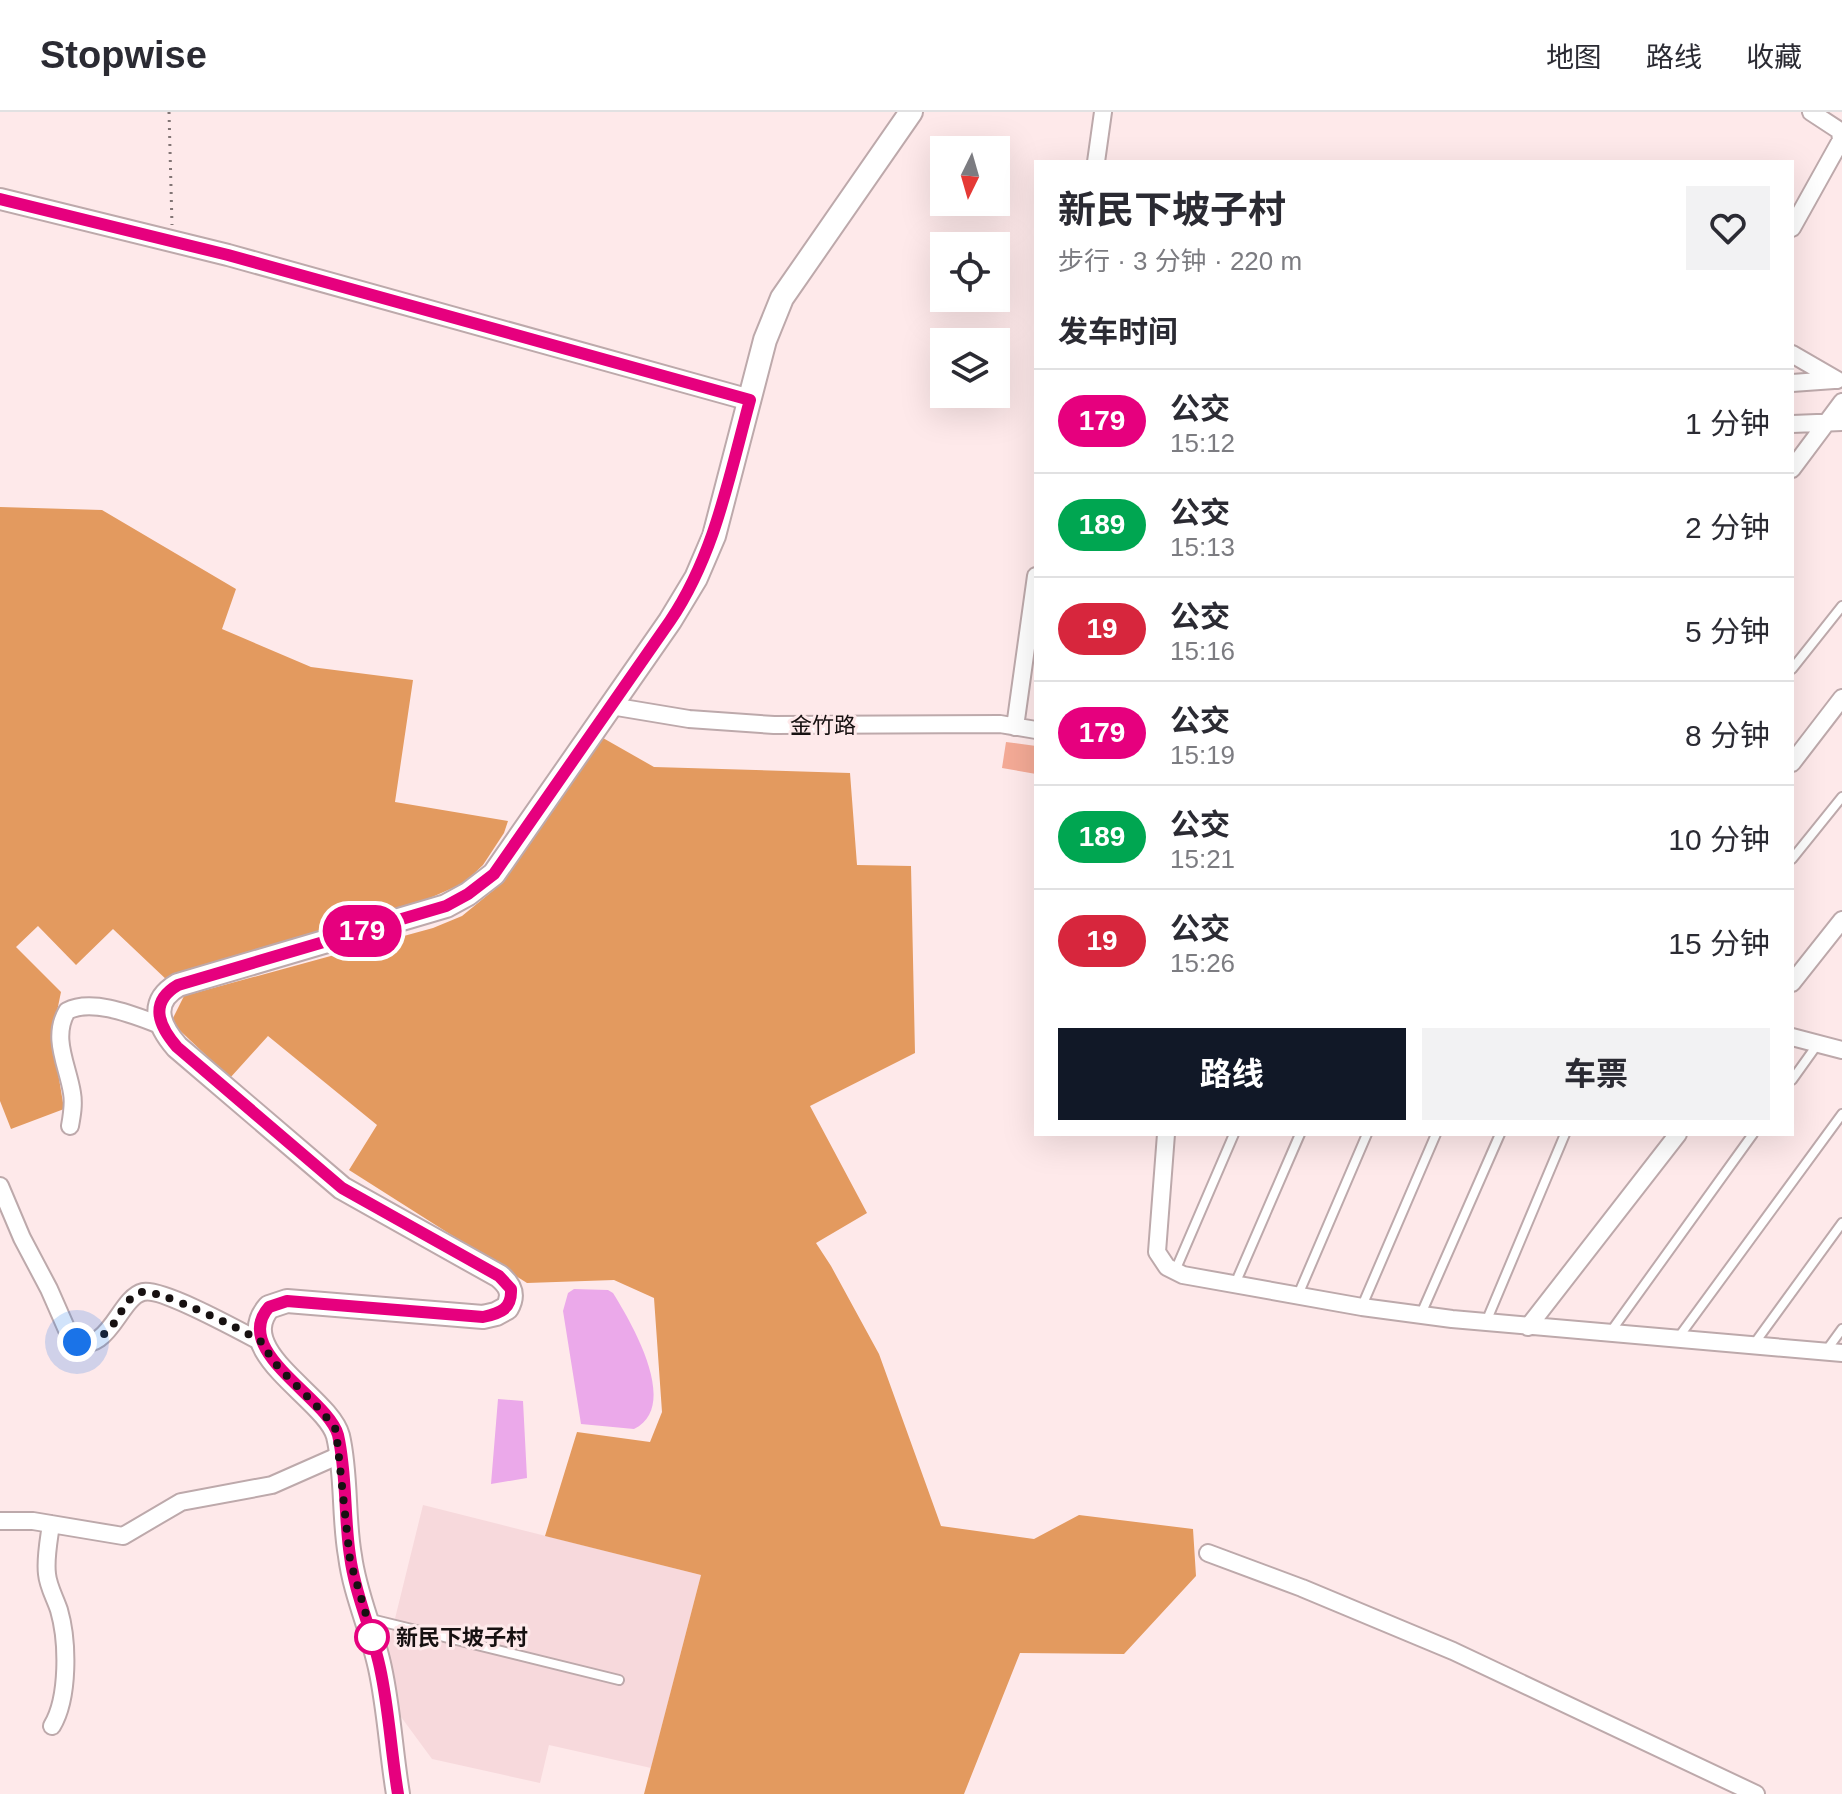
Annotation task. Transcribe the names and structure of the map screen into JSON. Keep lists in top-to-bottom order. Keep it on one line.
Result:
{"streets":{"street":["金竹路"]},"places":["新民下坡子村"],"lines":["bus line 179"],"north":"bottom","page":{"header":"Stopwise","nav":["地图","路线","收藏"],"on_map":"179","heading":[["新民下坡子村","步行 · 3 分钟 · 220 m"],"发车时间"],"list":[{"mark":"179","name":"公交","note":"15:12","value":"1 分钟"},{"mark":"189","name":"公交","note":"15:13","value":"2 分钟"},{"mark":"19","name":"公交","note":"15:16","value":"5 分钟"},{"mark":"179","name":"公交","note":"15:19","value":"8 分钟"},{"mark":"189","name":"公交","note":"15:21","value":"10 分钟"},{"mark":"19","name":"公交","note":"15:26","value":"15 分钟"}],"buttons":["路线","车票"]}}
